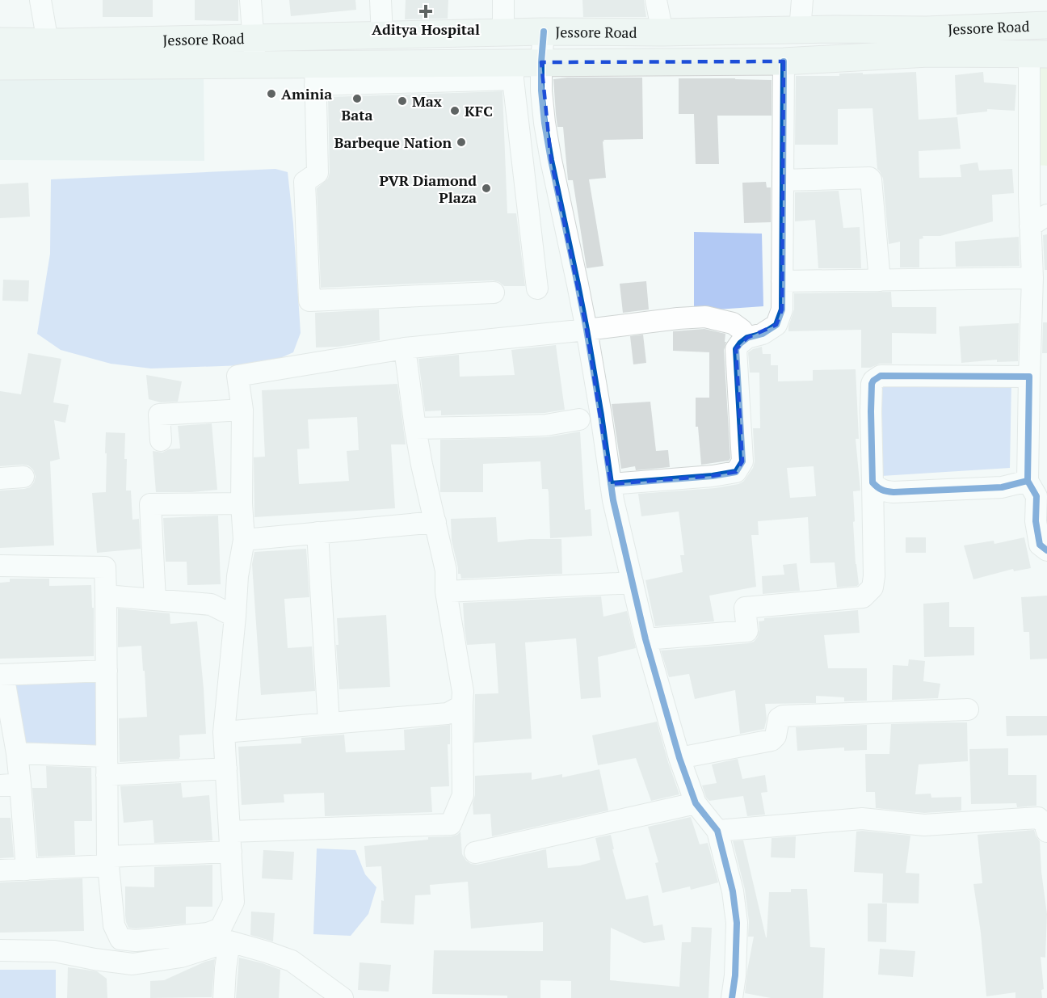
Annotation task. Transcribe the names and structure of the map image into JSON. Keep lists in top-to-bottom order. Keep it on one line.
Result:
{"streets":{"main road":["Jessore Road"]},"places":{"health":["Aditya Hospital"],"other":["Aminia","Bata","Max","KFC","Barbeque Nation","PVR Diamond Plaza"]}}
